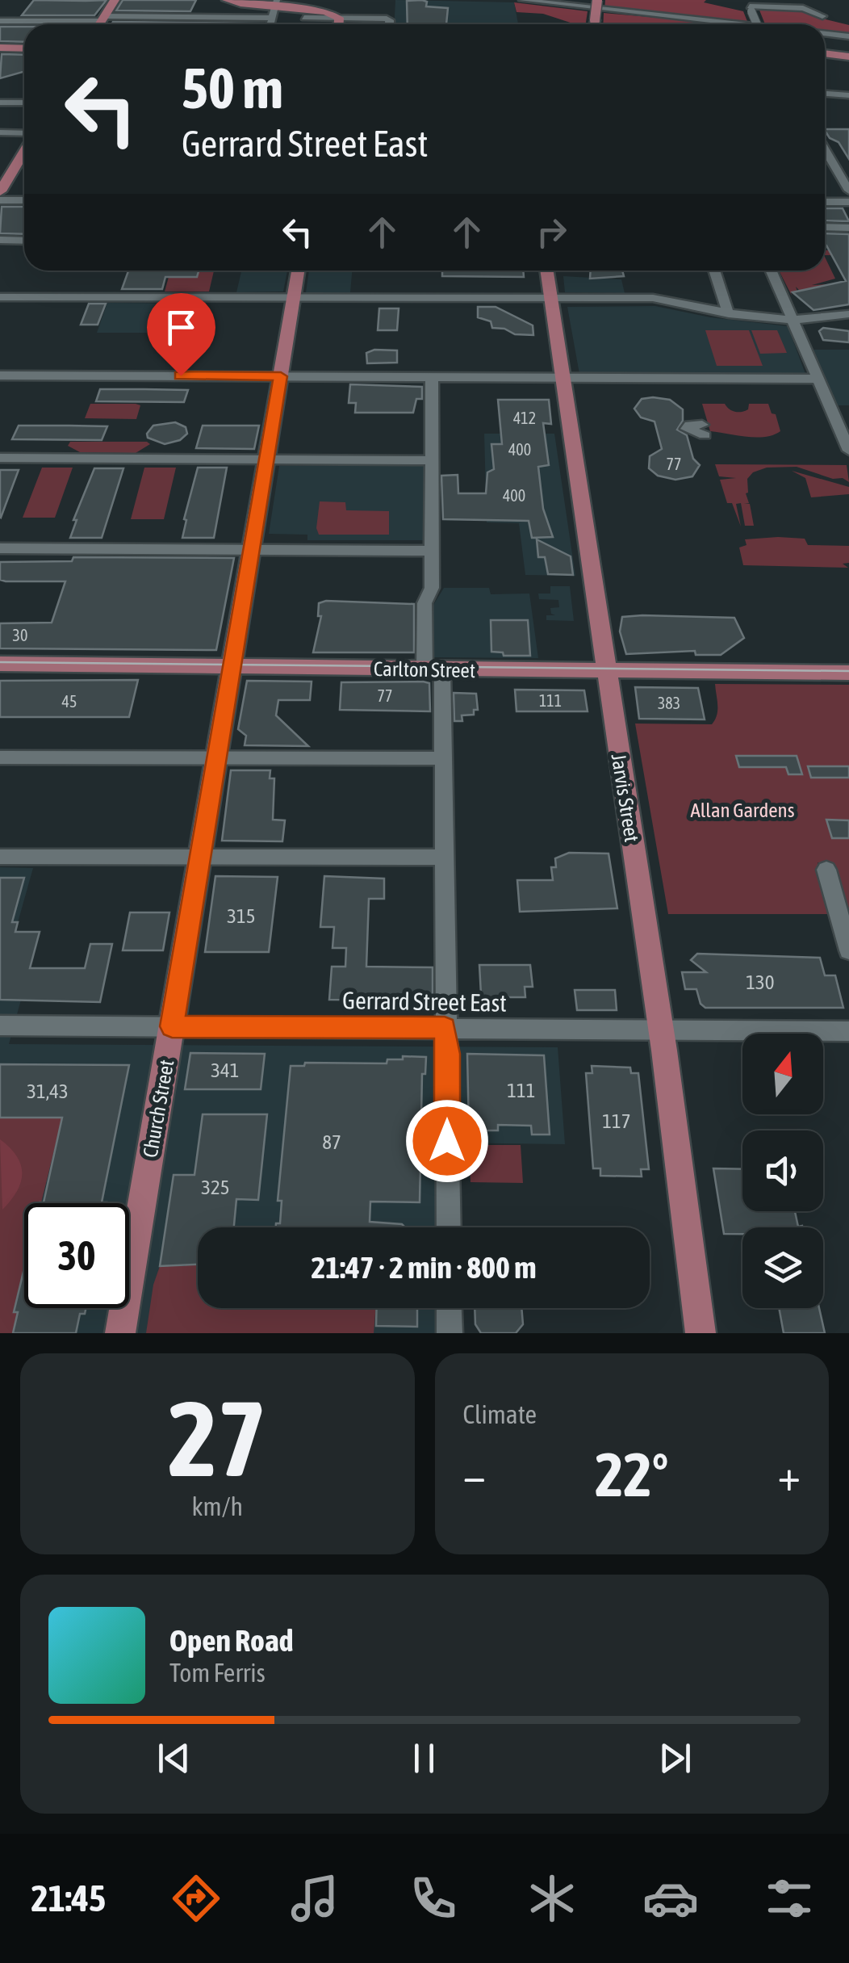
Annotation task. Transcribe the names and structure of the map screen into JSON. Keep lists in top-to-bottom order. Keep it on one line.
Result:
{"streets":{"main road":["Carlton Street","Jarvis Street","Church Street"],"street":["Gerrard Street East"]},"crossings":[["Carlton Street","Jarvis Street"],["Carlton Street","Church Street"],["Jarvis Street","Gerrard Street East"],["Gerrard Street East","Church Street"]],"parks":["Allan Gardens"],"house_numbers":["412","400","77","400","30","77","111","45","383","315","130","341","111","31,43","117","87","325"],"north":"top","page":{"turn":["50 m","Gerrard Street East"],"limit":"30","trip":"21:47 · 2 min · 800 m","tile":[["27","km/h"],"Climate"],"heat":["−","22°","+"],"song":["Open Road","Tom Ferris"],"tabs":"21:45"}}
